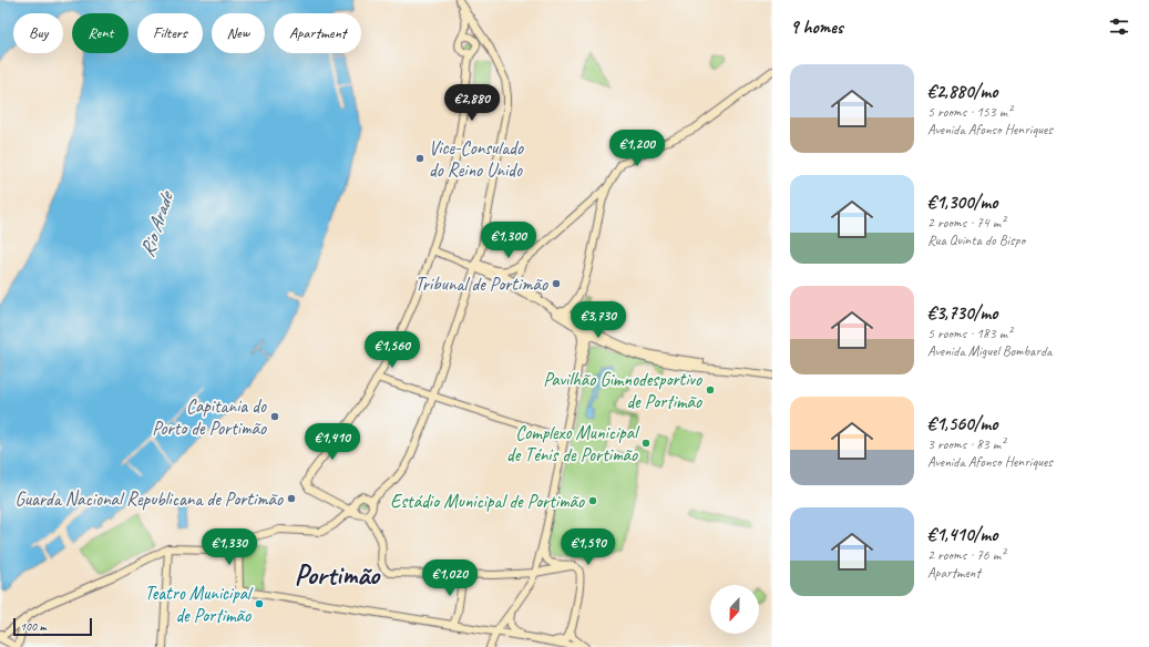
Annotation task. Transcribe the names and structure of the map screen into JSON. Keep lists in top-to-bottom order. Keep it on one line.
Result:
{"districts":["Portimão"],"water":["Rio Arade"],"places":["Vice-Consulado do Reino Unido","Tribunal de Portimão","Pavilhão Gimnodesportivo de Portimão","Capitania do Porto de Portimão","Complexo Municipal de Ténis de Portimão","Guarda Nacional Republicana de Portimão","Estádio Municipal de Portimão","Teatro Municipal de Portimão"],"scale_bar":"100 m","north":"bottom","page":{"heading":"9 homes","chip":["Buy","Rent","Filters","New","Apartment"],"list":[{"name":"€2,880/mo","note":"5 rooms · 153 m² · Avenida Afonso Henriques"},{"name":"€1,300/mo","note":"2 rooms · 74 m² · Rua Quinta do Bispo"},{"name":"€3,730/mo","note":"5 rooms · 183 m² · Avenida Miguel Bombarda"},{"name":"€1,560/mo","note":"3 rooms · 83 m² · Avenida Afonso Henriques"},{"name":"€1,410/mo","note":"2 rooms · 76 m² · Apartment"}],"price":["€2,880","€1,200","€1,300","€3,730","€1,560","€1,410","€1,330","€1,590","€1,020"],"scale":"100 m"}}
